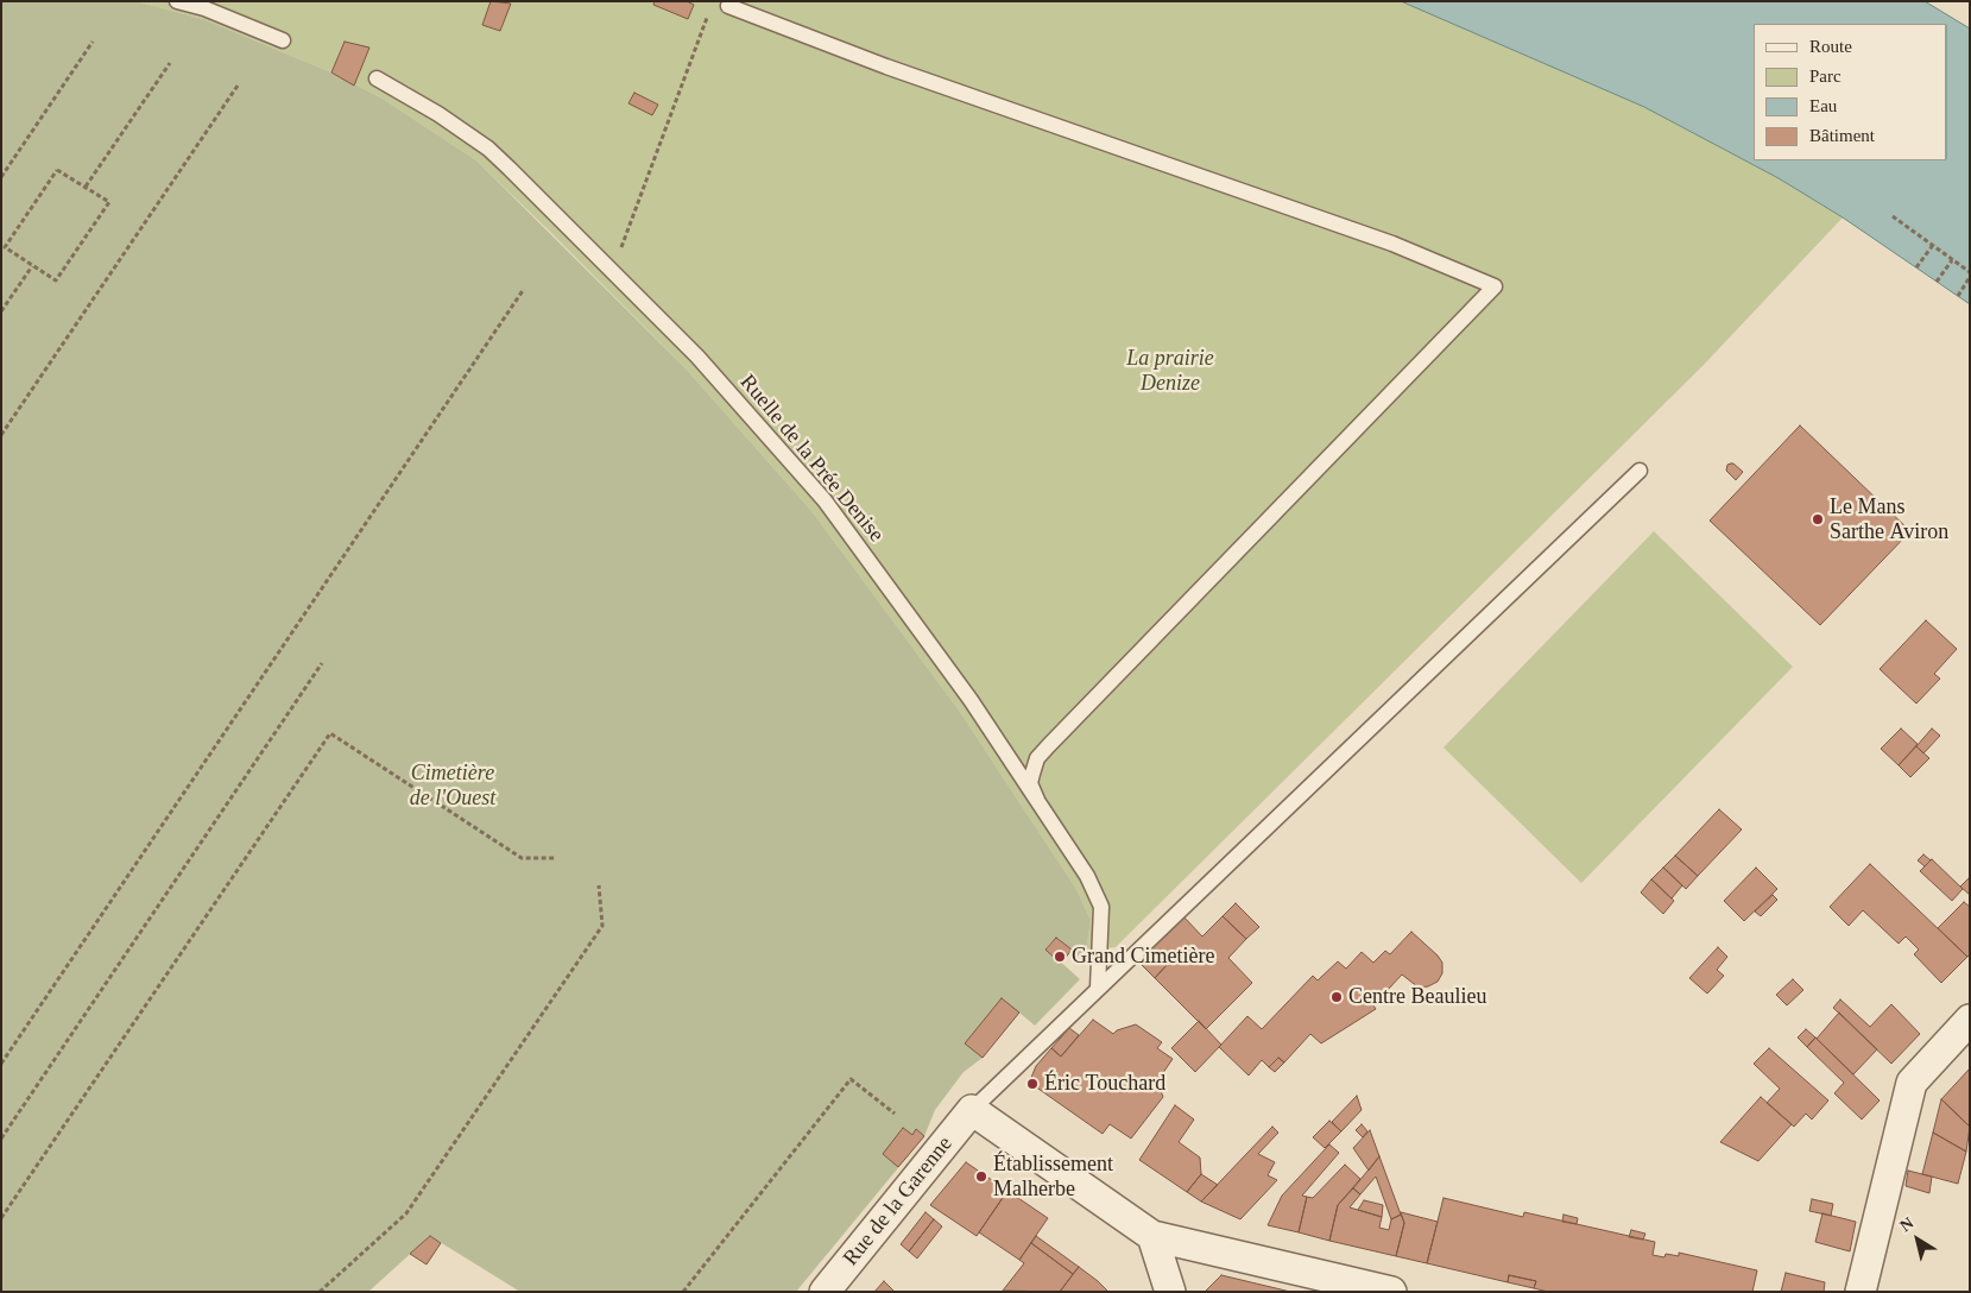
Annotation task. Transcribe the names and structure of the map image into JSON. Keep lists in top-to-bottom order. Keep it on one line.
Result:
{"streets":{"street":["Rue de la Garenne"],"lane":["Ruelle de la Prée Denise"]},"parks":["La prairie Denize","Cimetière de l'Ouest"],"places":["Le Mans Sarthe Aviron","Grand Cimetière","Centre Beaulieu","Éric Touchard","Établissement Malherbe"],"legend":["Route","Parc","Eau","Bâtiment"],"north":"top left"}
